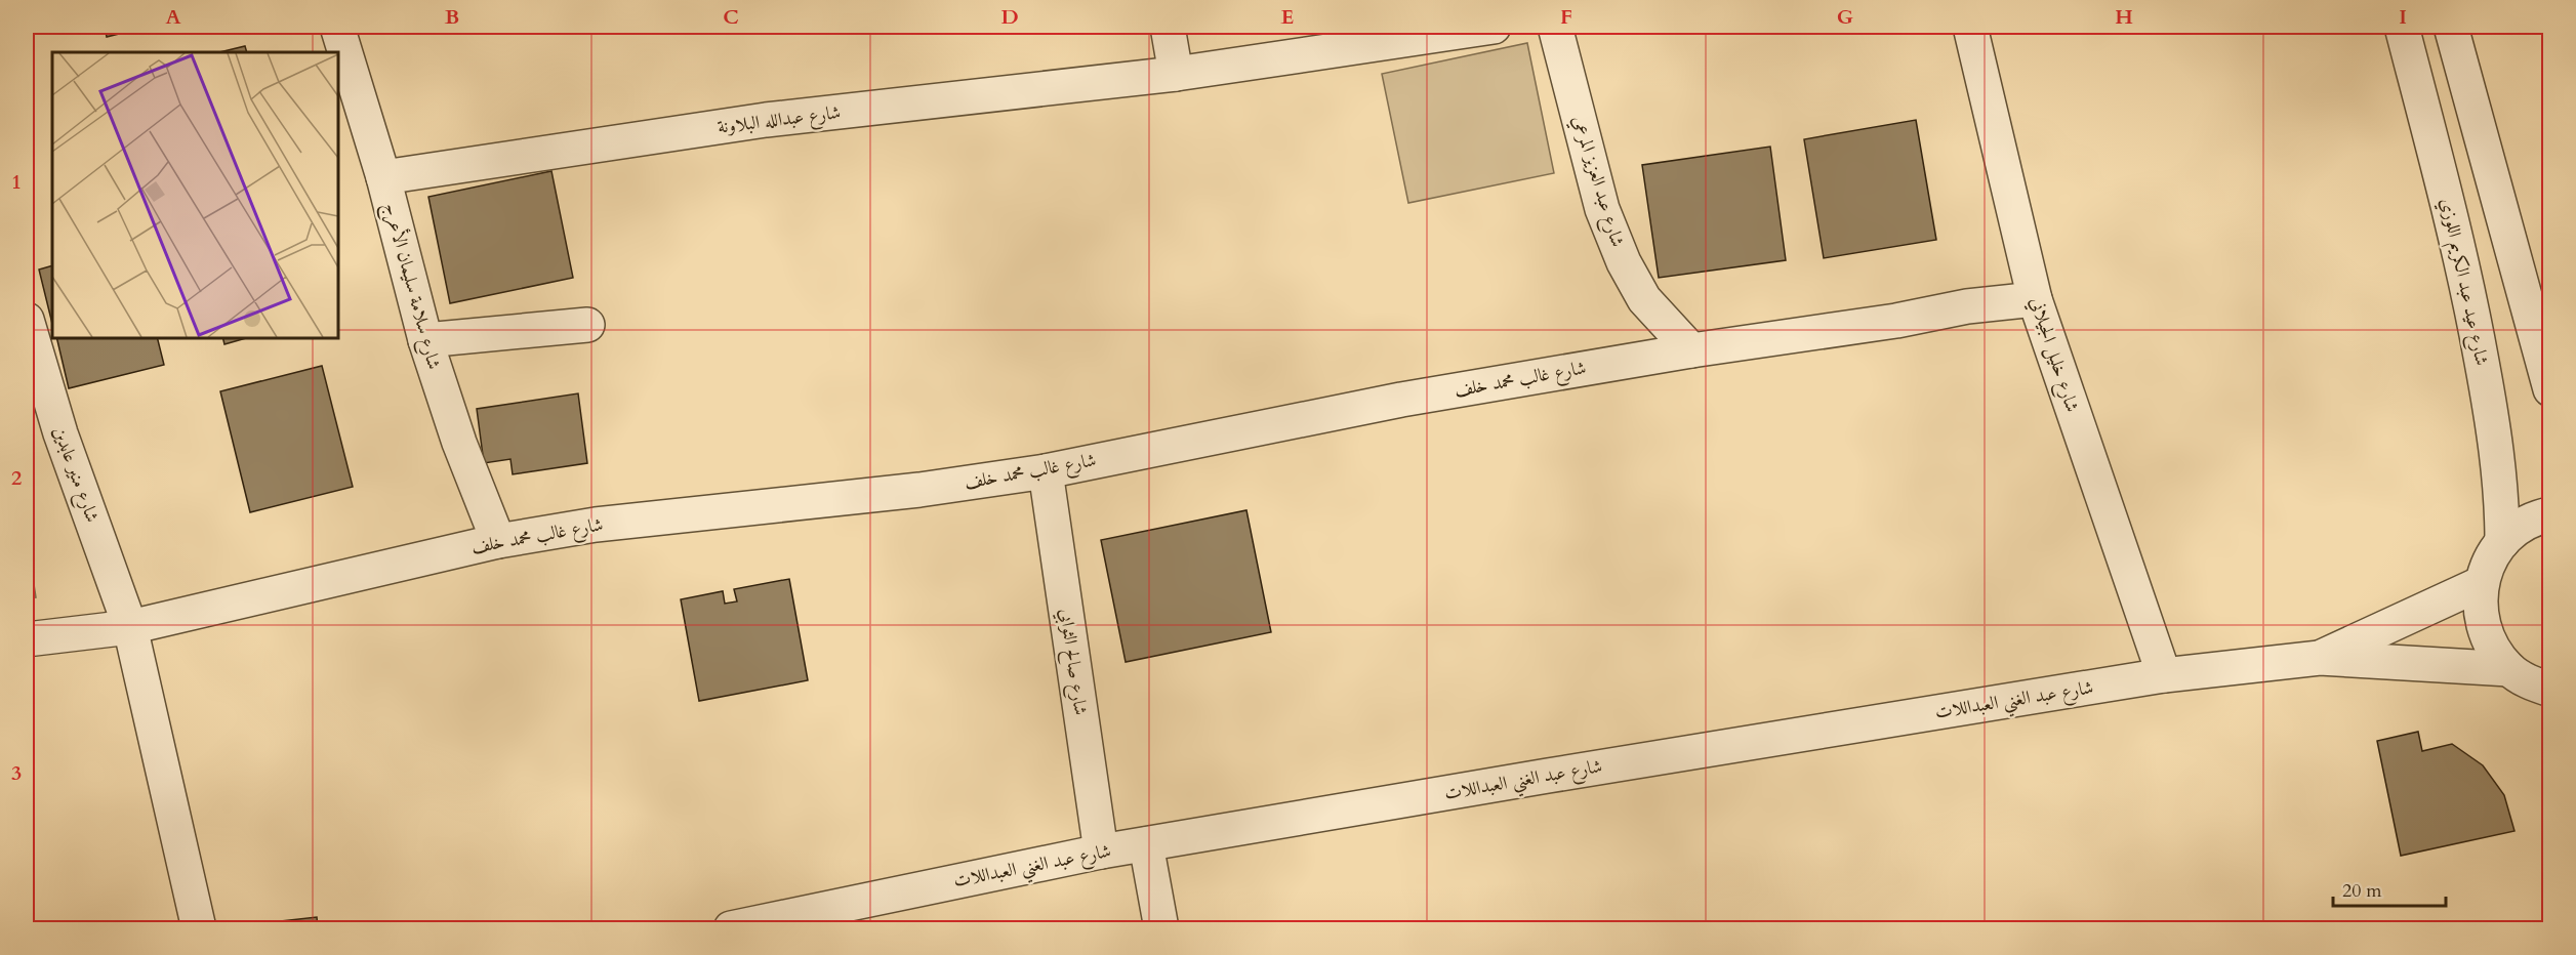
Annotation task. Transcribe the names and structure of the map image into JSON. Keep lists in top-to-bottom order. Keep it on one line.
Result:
{"streets":{"street":["شارع عبدالله البلاونة","شارع عبد العزيز المرعي","شارع عيد عبد الكريم اللوزي","شارع سلامة سليمان الأعرج","شارع خليل الجيلاني","شارع غالب محمد خلف","شارع منير عابدين","شارع صالح الثوابي","شارع عبد الغني العبداللات"]},"crossings":[["شارع عبدالله البلاونة","شارع سلامة سليمان الأعرج"],["شارع عبد العزيز المرعي","شارع غالب محمد خلف"],["شارع سلامة سليمان الأعرج","شارع غالب محمد خلف"],["شارع خليل الجيلاني","شارع غالب محمد خلف"],["شارع خليل الجيلاني","شارع عبد الغني العبداللات"],["شارع غالب محمد خلف","شارع منير عابدين"],["شارع غالب محمد خلف","شارع صالح الثوابي"],["شارع صالح الثوابي","شارع عبد الغني العبداللات"]],"scale_bar":"20 m","grid":{"columns":["A","B","C","D","E","F","G","H","I"],"rows":["1","2","3"]}}
